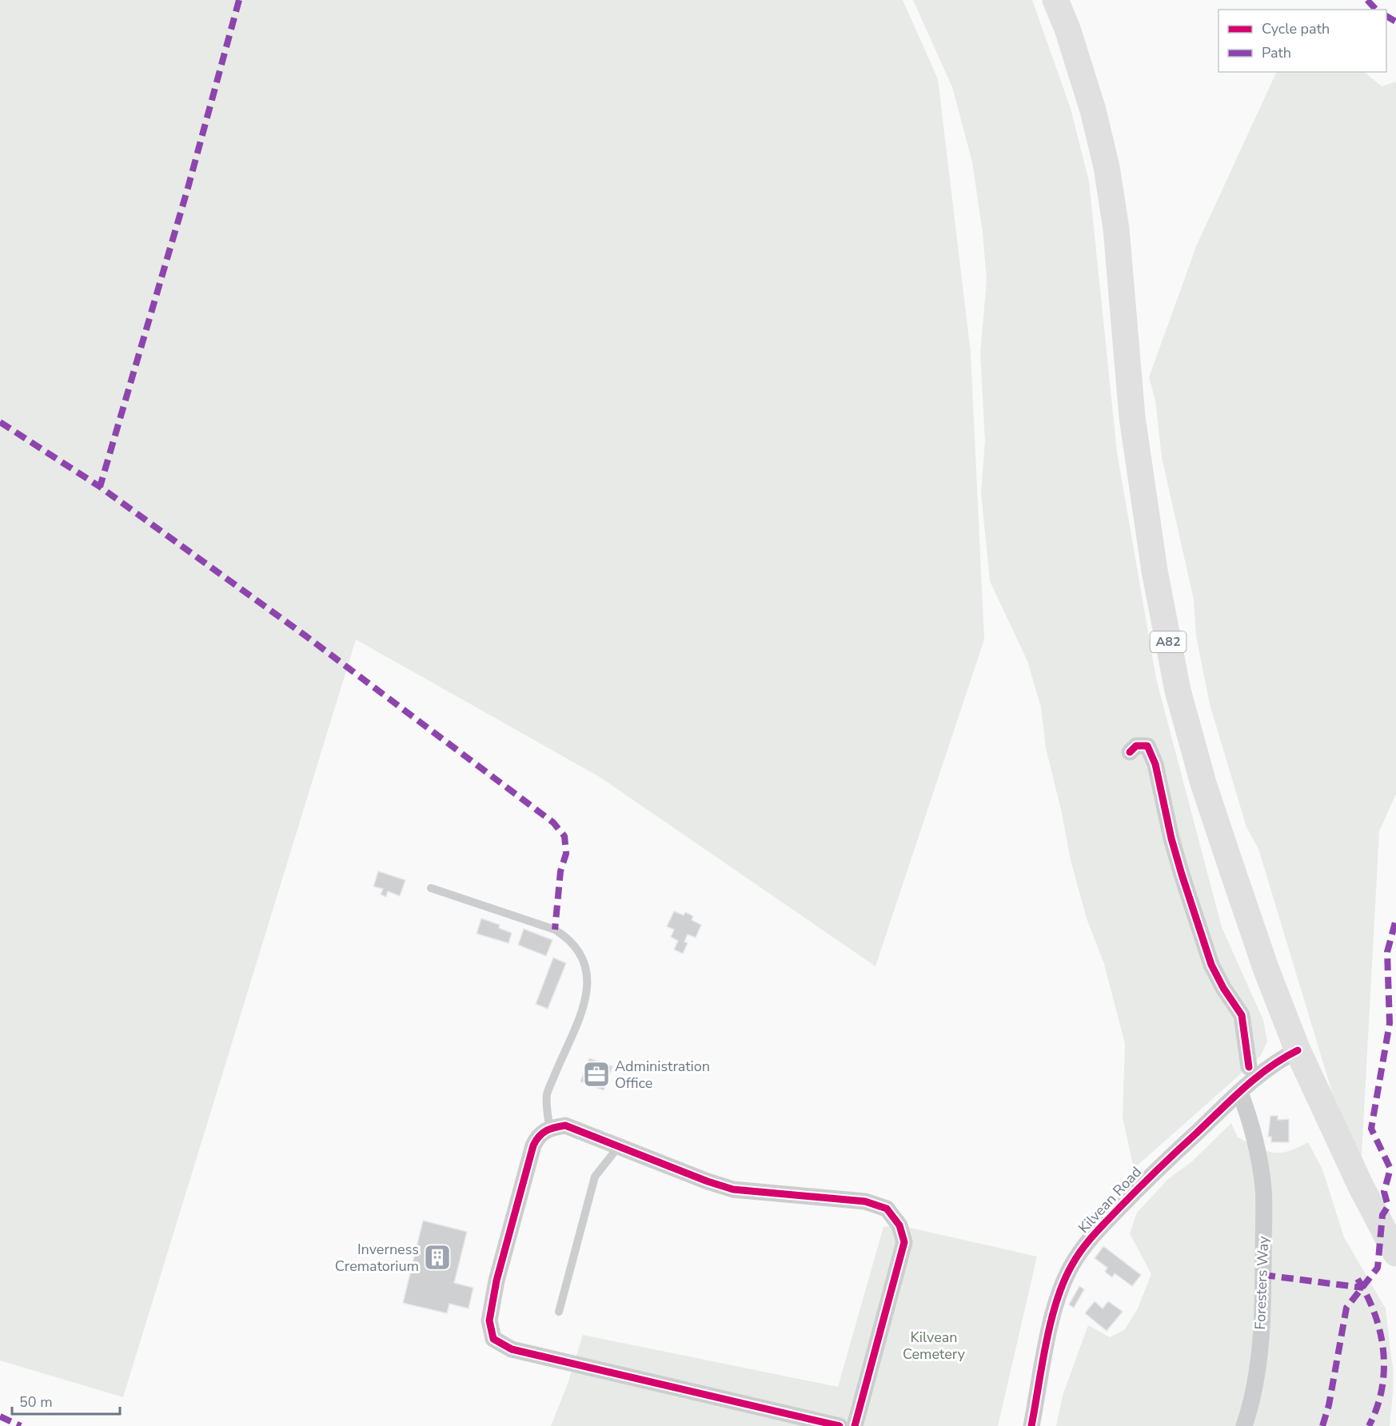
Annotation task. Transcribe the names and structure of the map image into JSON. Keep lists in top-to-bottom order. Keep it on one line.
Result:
{"streets":{"highway":["A82"],"street":["Kilvean Road","Foresters Way"]},"crossings":[["A82","Kilvean Road"],["Kilvean Road","Foresters Way"]],"parks":["Kilvean Cemetery"],"places":{"office":["Administration Office"],"building":["Inverness Crematorium"]},"legend":["Cycle path","Path"],"scale_bar":"50 m"}
